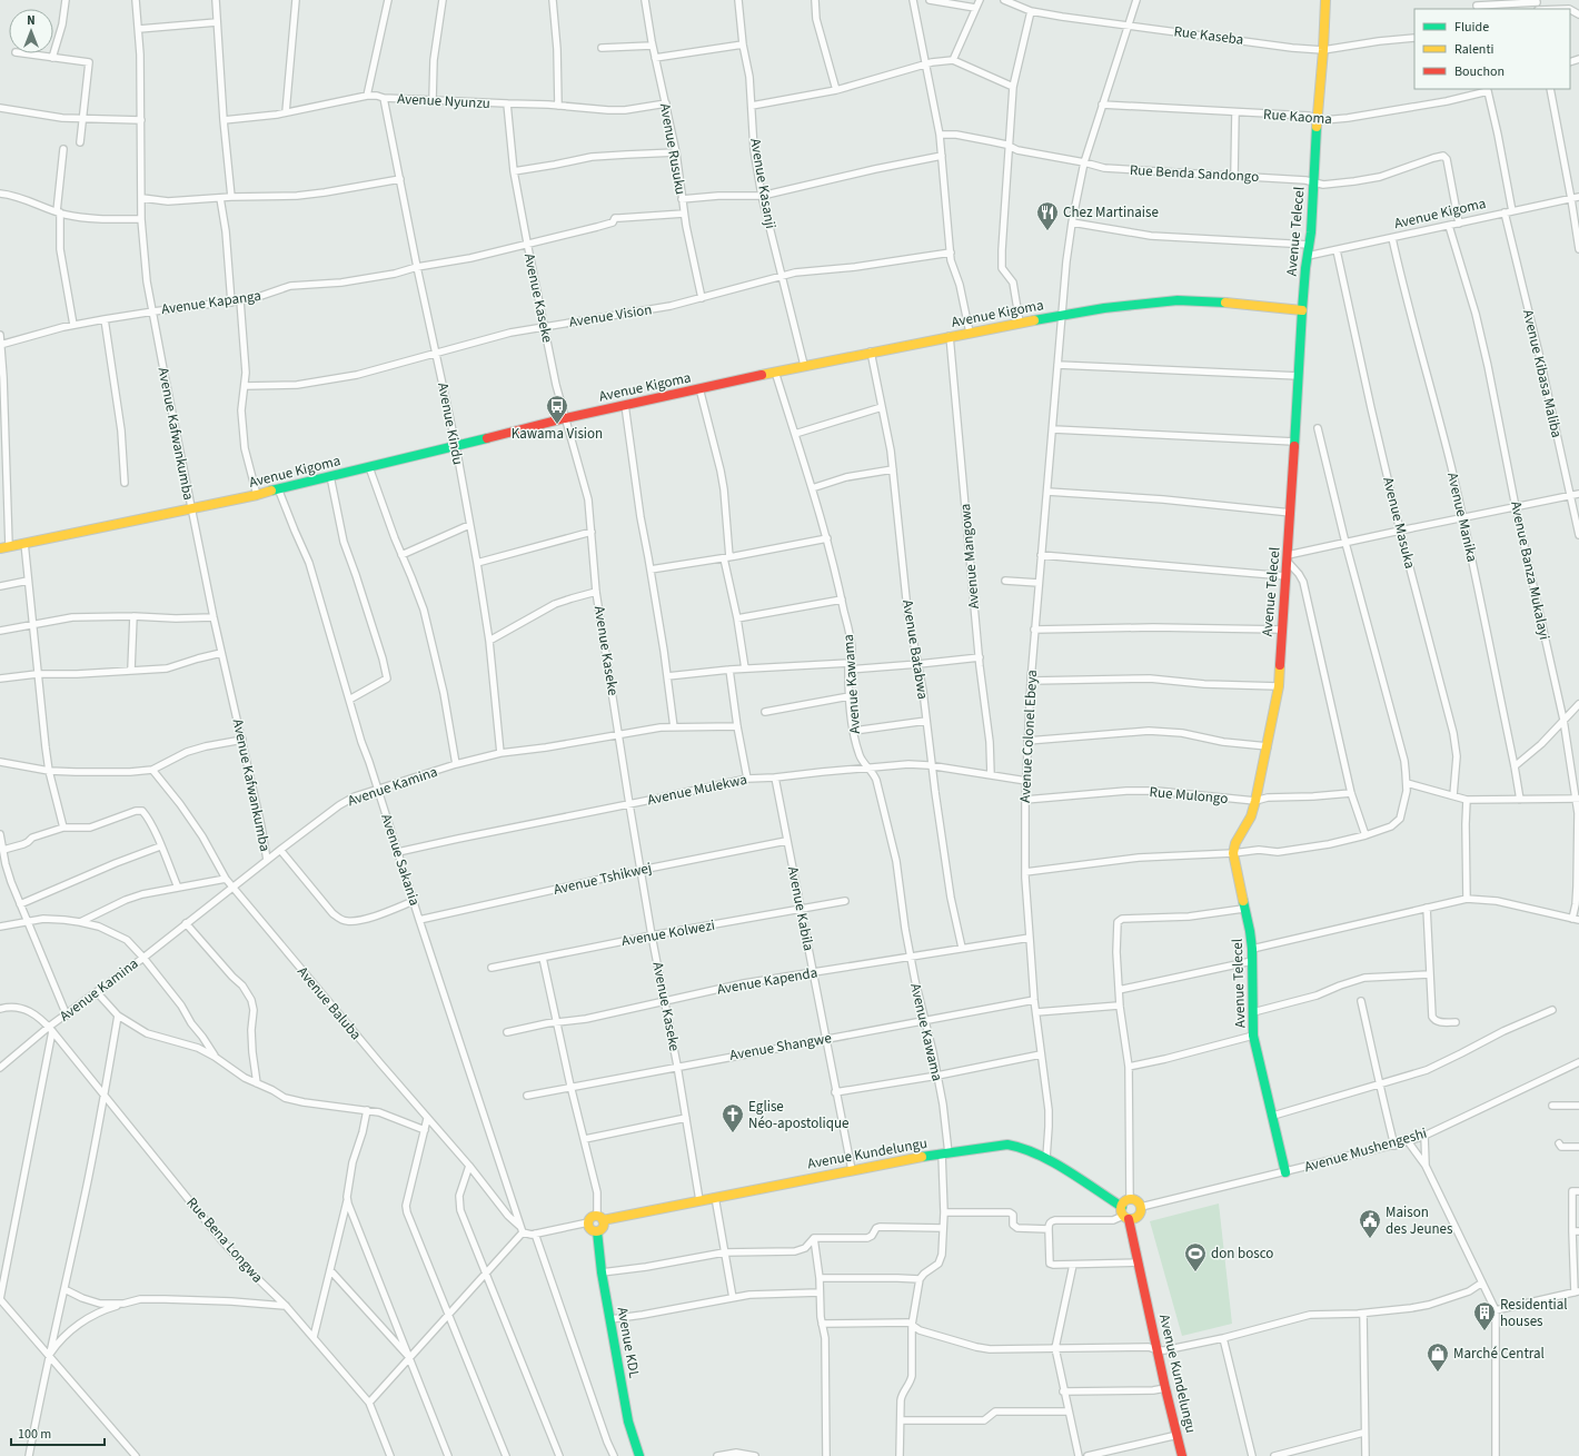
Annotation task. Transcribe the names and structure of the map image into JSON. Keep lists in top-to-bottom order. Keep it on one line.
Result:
{"streets":{"street":["Rue Kaseba","Avenue Nyunzu","Rue Kaoma","Avenue Rusuku","Rue Benda Sandongo","Avenue Kasanji","Avenue Kigoma","Avenue Telecel","Avenue Kaseke","Avenue Kapanga","Avenue Vision","Avenue Kibasa Maliba","Avenue Kindu","Avenue Kafwankumba","Avenue Manika","Avenue Masuka","Avenue Mangowa","Avenue Banza Mukalayi","Avenue Batabwa","Avenue Kawama","Avenue Colonel Ebeya","Avenue Kamina","Avenue Mulekwa","Rue Mulongo","Avenue Sakania","Avenue Tshikwej","Avenue Kabila","Avenue Kolwezi","Avenue Kapenda","Avenue Baluba","Avenue Shangwe","Avenue Mushengeshi","Avenue Kundelungu","Rue Bena Longwa","Avenue KDL"]},"crossings":[["Rue Kaseba","Avenue Telecel"],["Rue Kaseba","Avenue Colonel Ebeya"],["Avenue Nyunzu","Avenue Rusuku"],["Avenue Nyunzu","Avenue Kaseke"],["Avenue Nyunzu","Avenue Kindu"],["Rue Kaoma","Avenue Telecel"],["Rue Kaoma","Avenue Colonel Ebeya"],["Avenue Rusuku","Avenue Kapanga"],["Avenue Rusuku","Avenue Vision"],["Rue Benda Sandongo","Avenue Kigoma"],["Rue Benda Sandongo","Avenue Telecel"],["Rue Benda Sandongo","Avenue Colonel Ebeya"],["Avenue Kasanji","Avenue Kigoma"],["Avenue Kasanji","Avenue Vision"],["Avenue Kigoma","Avenue Telecel"],["Avenue Kigoma","Avenue Kaseke"],["Avenue Kigoma","Avenue Kibasa Maliba"],["Avenue Kigoma","Avenue Kindu"],["Avenue Kigoma","Avenue Kafwankumba"],["Avenue Kigoma","Avenue Manika"],["Avenue Kigoma","Avenue Masuka"],["Avenue Kigoma","Avenue Mangowa"],["Avenue Kigoma","Avenue Banza Mukalayi"],["Avenue Kigoma","Avenue Batabwa"],["Avenue Kigoma","Avenue Kawama"],["Avenue Kigoma","Avenue Colonel Ebeya"],["Avenue Kigoma","Avenue Sakania"],["Avenue Telecel","Rue Mulongo"],["Avenue Telecel","Avenue Mushengeshi"],["Avenue Kaseke","Avenue Kapanga"],["Avenue Kaseke","Avenue Vision"],["Avenue Kaseke","Avenue Kamina"],["Avenue Kaseke","Avenue Mulekwa"],["Avenue Kaseke","Avenue Tshikwej"],["Avenue Kaseke","Avenue Kolwezi"],["Avenue Kaseke","Avenue Kapenda"],["Avenue Kaseke","Avenue Shangwe"],["Avenue Kaseke","Avenue Kundelungu"],["Avenue Kapanga","Avenue Kindu"],["Avenue Kapanga","Avenue Kafwankumba"],["Avenue Vision","Avenue Kindu"],["Avenue Kindu","Avenue Kamina"],["Avenue Kafwankumba","Avenue Kamina"],["Avenue Mangowa","Avenue Mulekwa"],["Avenue Batabwa","Avenue Mulekwa"],["Avenue Batabwa","Avenue Kapenda"],["Avenue Kawama","Avenue Mulekwa"],["Avenue Kawama","Avenue Kapenda"],["Avenue Kawama","Avenue Shangwe"],["Avenue Kawama","Avenue Kundelungu"],["Avenue Colonel Ebeya","Avenue Mulekwa"],["Avenue Colonel Ebeya","Rue Mulongo"],["Avenue Colonel Ebeya","Avenue Kapenda"],["Avenue Colonel Ebeya","Avenue Shangwe"],["Avenue Colonel Ebeya","Avenue Kundelungu"],["Avenue Kamina","Avenue Sakania"],["Avenue Kamina","Avenue Baluba"],["Avenue Kamina","Rue Bena Longwa"],["Avenue Mulekwa","Avenue Sakania"],["Avenue Mulekwa","Avenue Kabila"],["Avenue Sakania","Avenue Tshikwej"],["Avenue Sakania","Avenue Baluba"],["Avenue Tshikwej","Avenue Kabila"],["Avenue Kabila","Avenue Kolwezi"],["Avenue Kabila","Avenue Kapenda"],["Avenue Kabila","Avenue Shangwe"],["Avenue Kabila","Avenue Kundelungu"],["Avenue Mushengeshi","Avenue Kundelungu"],["Avenue Kundelungu","Avenue KDL"]],"places":{"restaurant":["Chez Martinaise"],"bus stop":["Kawama Vision"],"church":["Eglise Néo-apostolique"],"public building":["Maison des Jeunes"],"sports":["don bosco"],"building":["Residential houses"],"shop":["Marché Central"]},"legend":["Fluide","Ralenti","Bouchon"],"scale_bar":"100 m","north":"top"}
